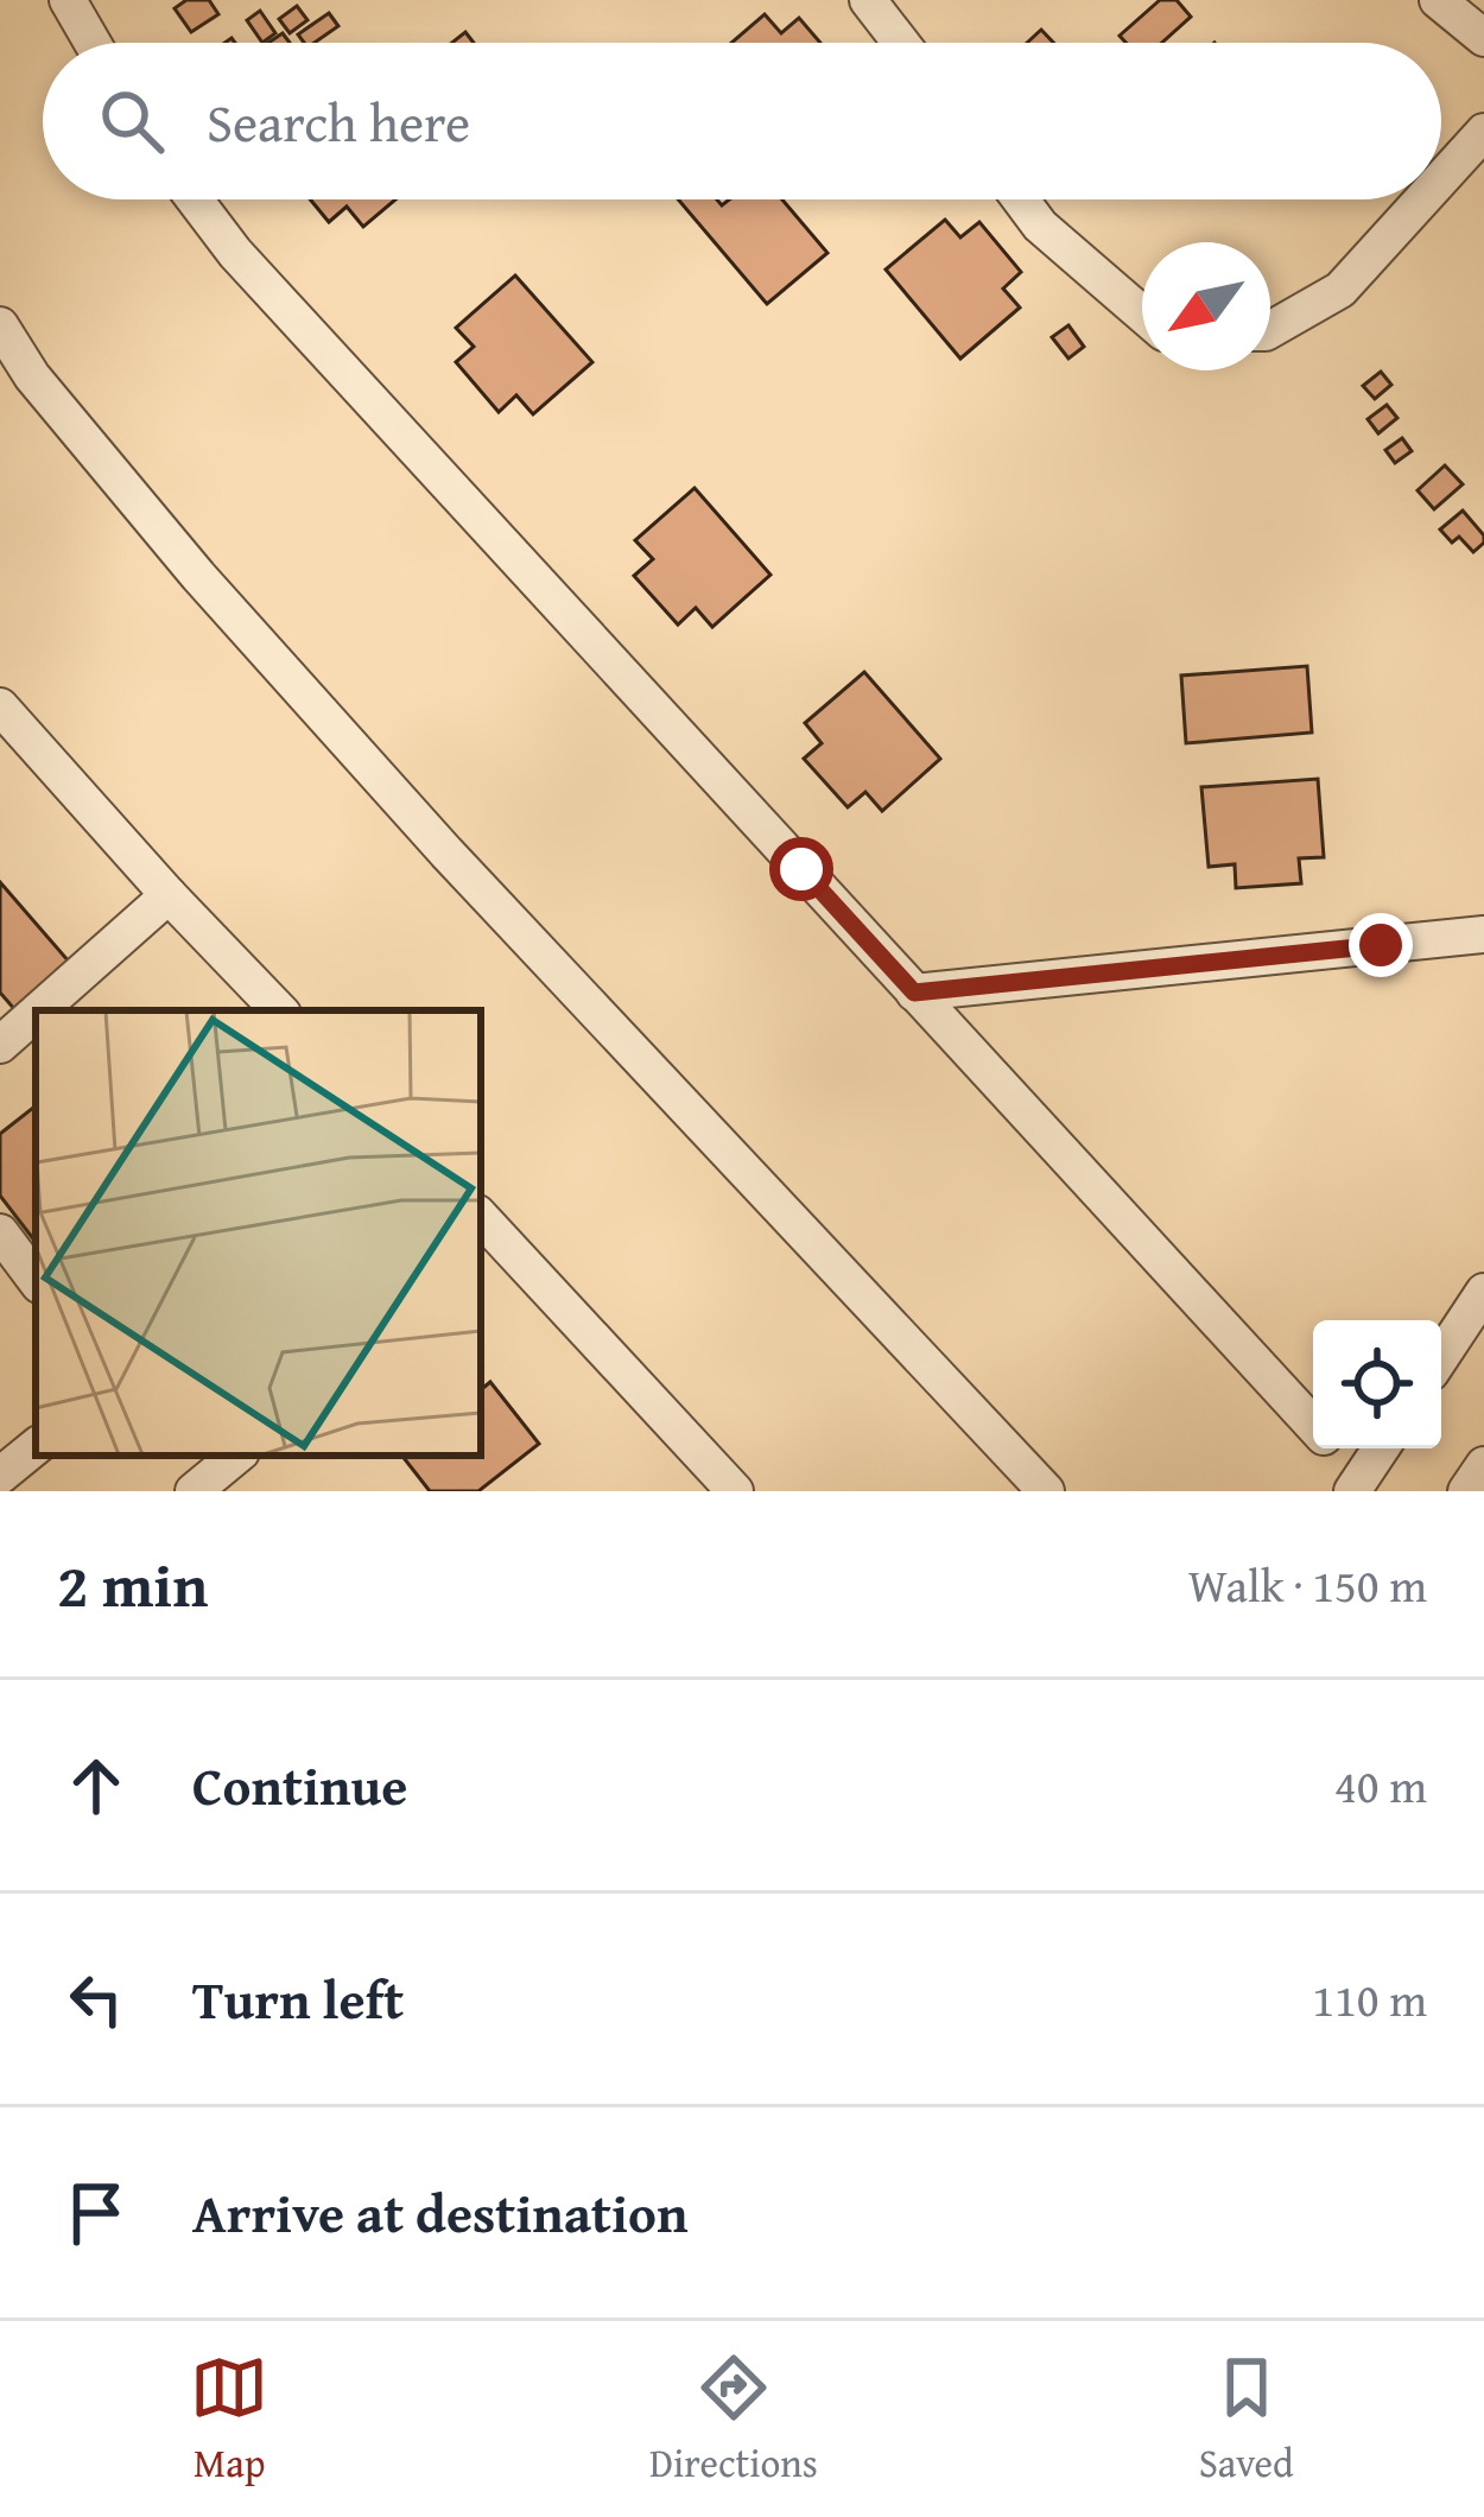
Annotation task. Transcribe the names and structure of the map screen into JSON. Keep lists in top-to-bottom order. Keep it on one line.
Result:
{"north":"bottom left","page":{"search":"Search here","heading":["2 min","Walk · 150 m"],"list":[["Continue","40 m"],["Turn left","110 m"],"Arrive at destination"],"nav":["Map","Directions","Saved"]}}
